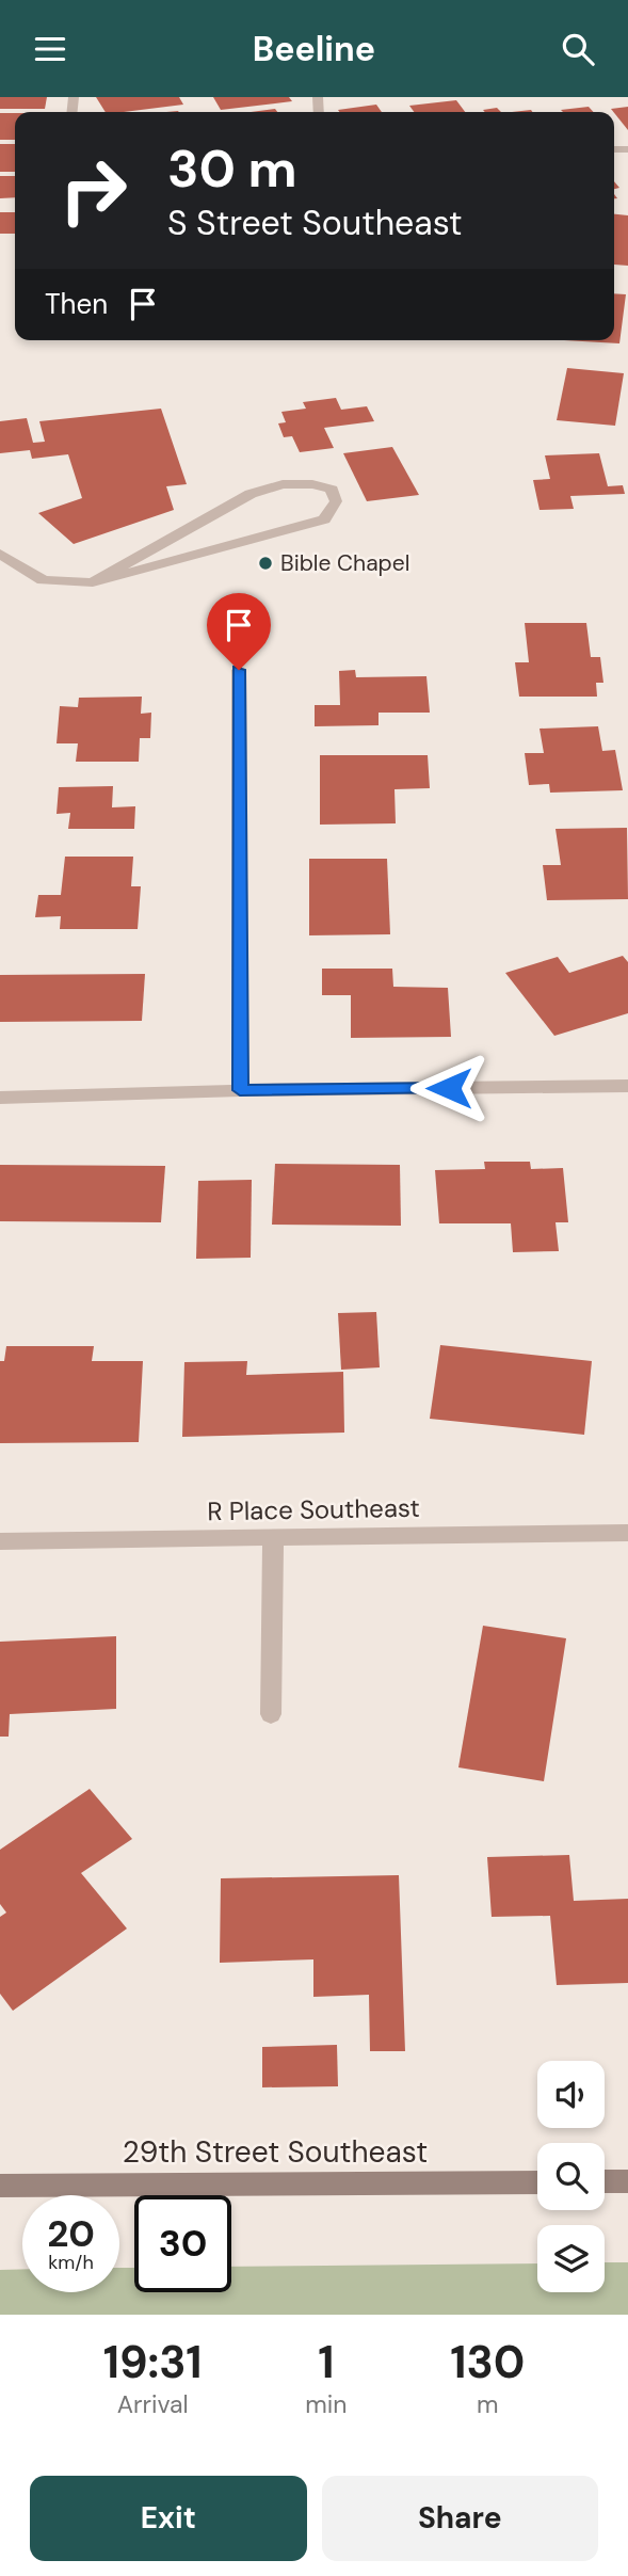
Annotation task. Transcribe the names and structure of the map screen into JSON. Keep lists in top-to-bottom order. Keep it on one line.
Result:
{"streets":{"street":["R Place Southeast","29th Street Southeast"]},"places":["Bible Chapel"],"page":{"header":"Beeline","turn":["30 m","S Street Southeast"],"then":"Then","speed":"20 km/h","limit":"30","eta":["19:31","Arrival","1","min","130","m"],"buttons":["Exit","Share"]}}
